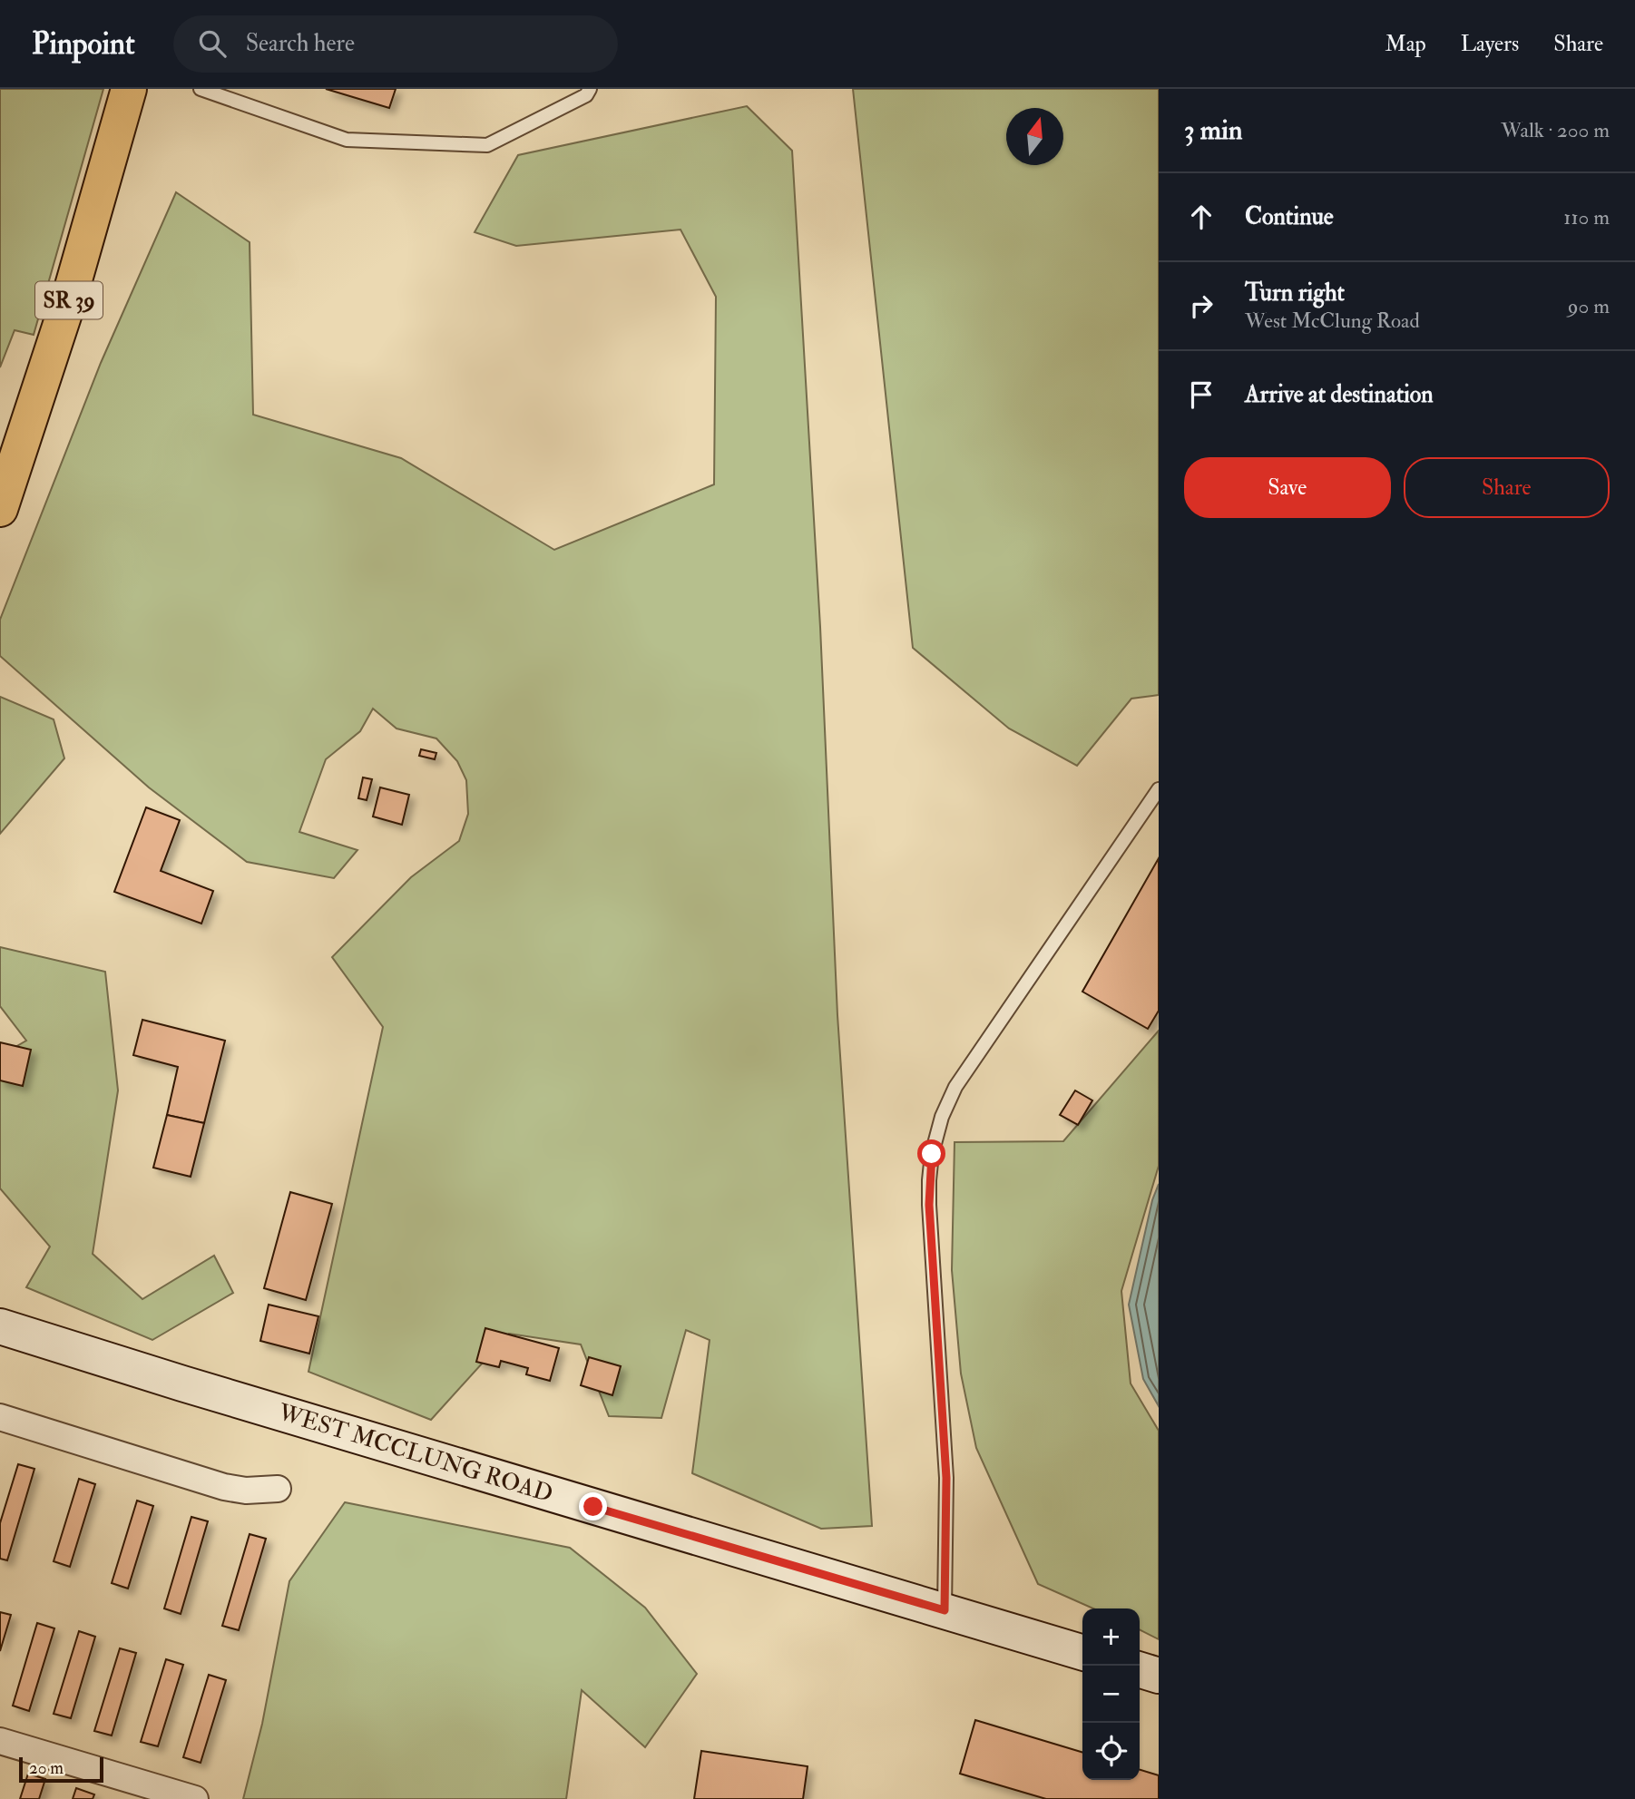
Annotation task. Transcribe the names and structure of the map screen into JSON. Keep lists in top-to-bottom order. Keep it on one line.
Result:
{"streets":{"main road":["SR 39"],"street":["WEST MCCLUNG ROAD"]},"scale_bar":"20 m","north":"top","page":{"header":"Pinpoint","search":"Search here","nav":["Map","Layers","Share"],"heading":["3 min","Walk · 200 m"],"list":[["Continue","110 m"],["Turn right","West McClung Road","90 m"],"Arrive at destination"],"buttons":["Save","Share"],"map_buttons":["+","−"],"scale":"20 m"}}
